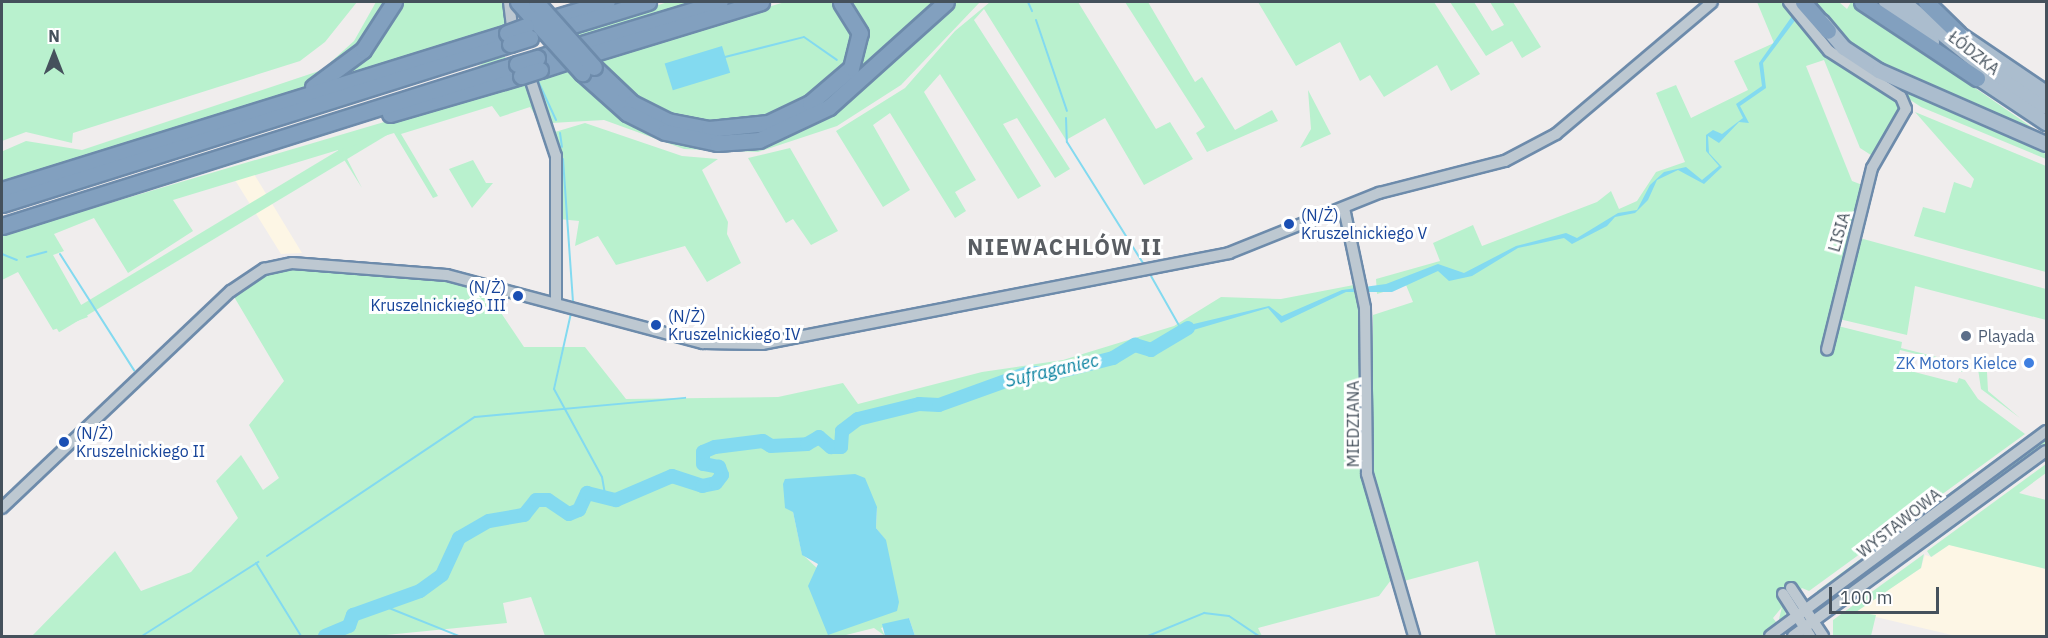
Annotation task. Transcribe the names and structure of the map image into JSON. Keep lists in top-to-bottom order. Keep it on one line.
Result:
{"streets":{"main road":["ŁÓDZKA"],"street":["LISIA","MIEDZIANA","WYSTAWOWA"]},"districts":["NIEWACHLÓW II"],"water":["Sufraganiec"],"places":["(N/Ż) Kruszelnickiego V","(N/Ż) Kruszelnickiego III","(N/Ż) Kruszelnickiego IV","Playada","ZK Motors Kielce","(N/Ż) Kruszelnickiego II"],"scale_bar":"100 m","north":"top"}
